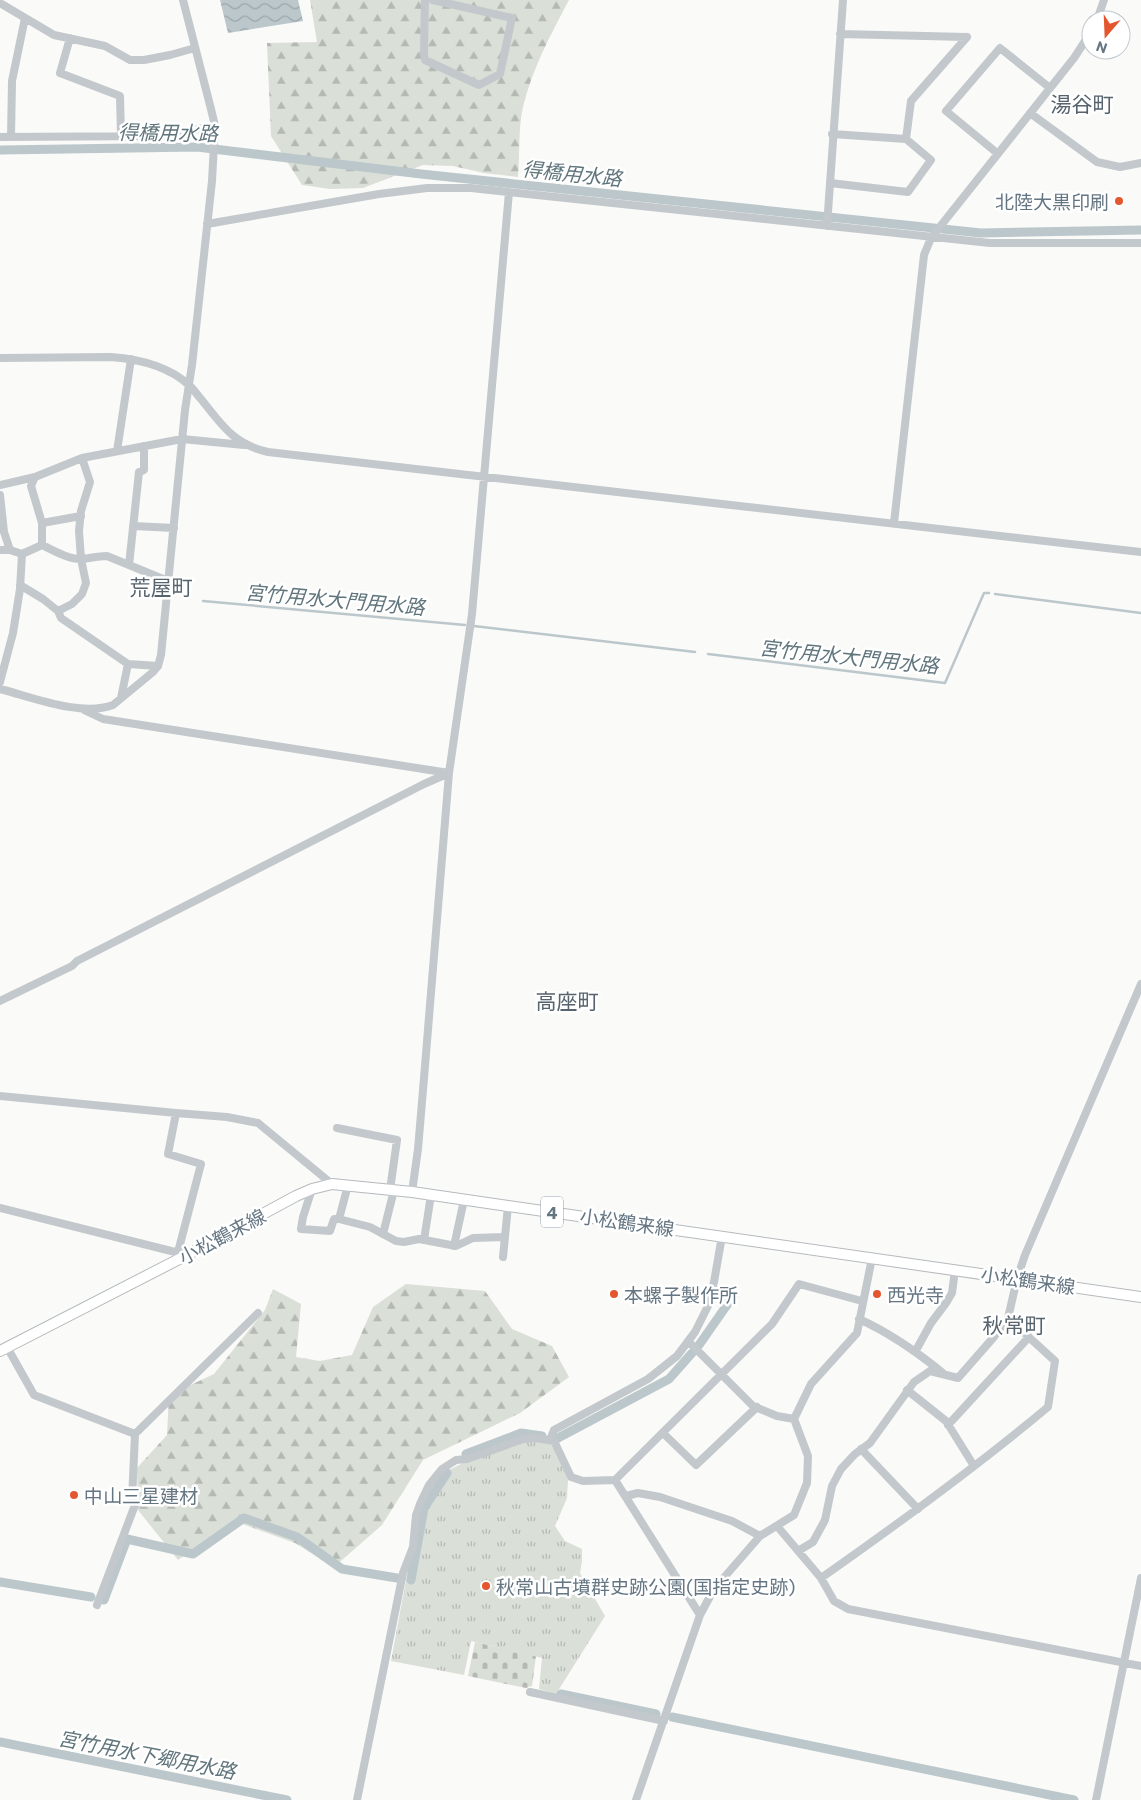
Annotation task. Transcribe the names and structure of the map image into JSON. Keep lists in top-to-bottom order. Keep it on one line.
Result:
{"streets":{"main road":["4","小松鶴来線"]},"districts":["湯谷町","荒屋町","高座町","秋常町"],"water":["得橋用水路","宮竹用水大門用水路","宮竹用水下郷用水路"],"places":["北陸大黒印刷","本螺子製作所","西光寺","中山三星建材","秋常山古墳群史跡公園(国指定史跡)"],"north":"bottom"}
